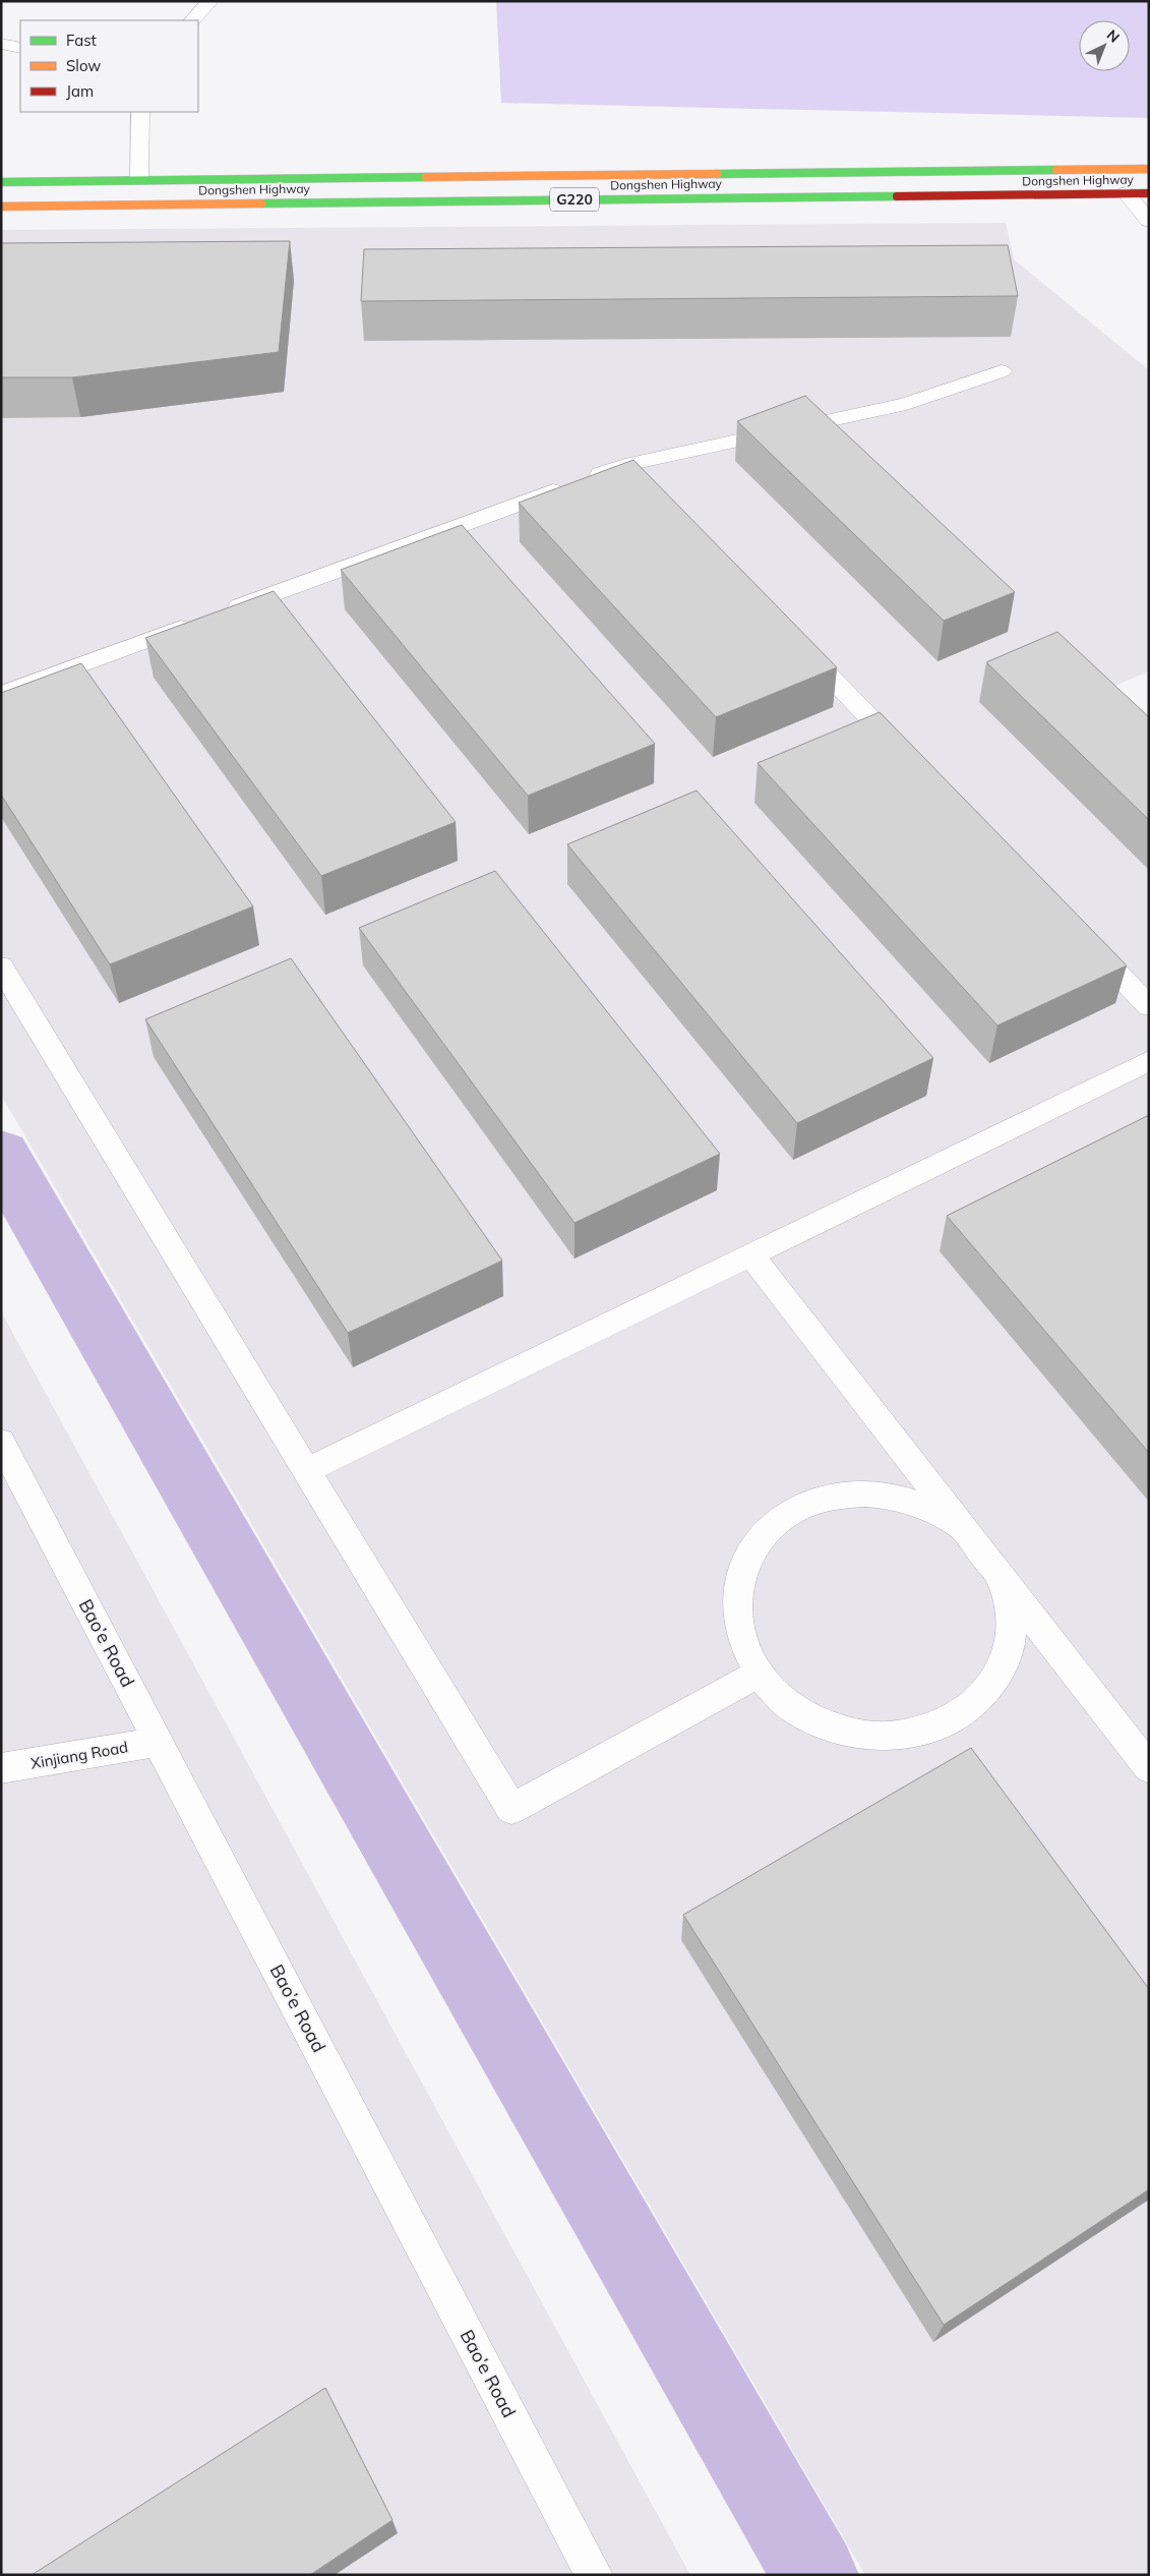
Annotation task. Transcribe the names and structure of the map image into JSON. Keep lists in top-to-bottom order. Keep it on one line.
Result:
{"streets":{"highway":["Dongshen Highway","G220"],"lane":["Bao’e Road","Xinjiang Road"]},"crossings":[["Bao’e Road","Xinjiang Road"]],"legend":["Fast","Slow","Jam"],"north":"top right"}
